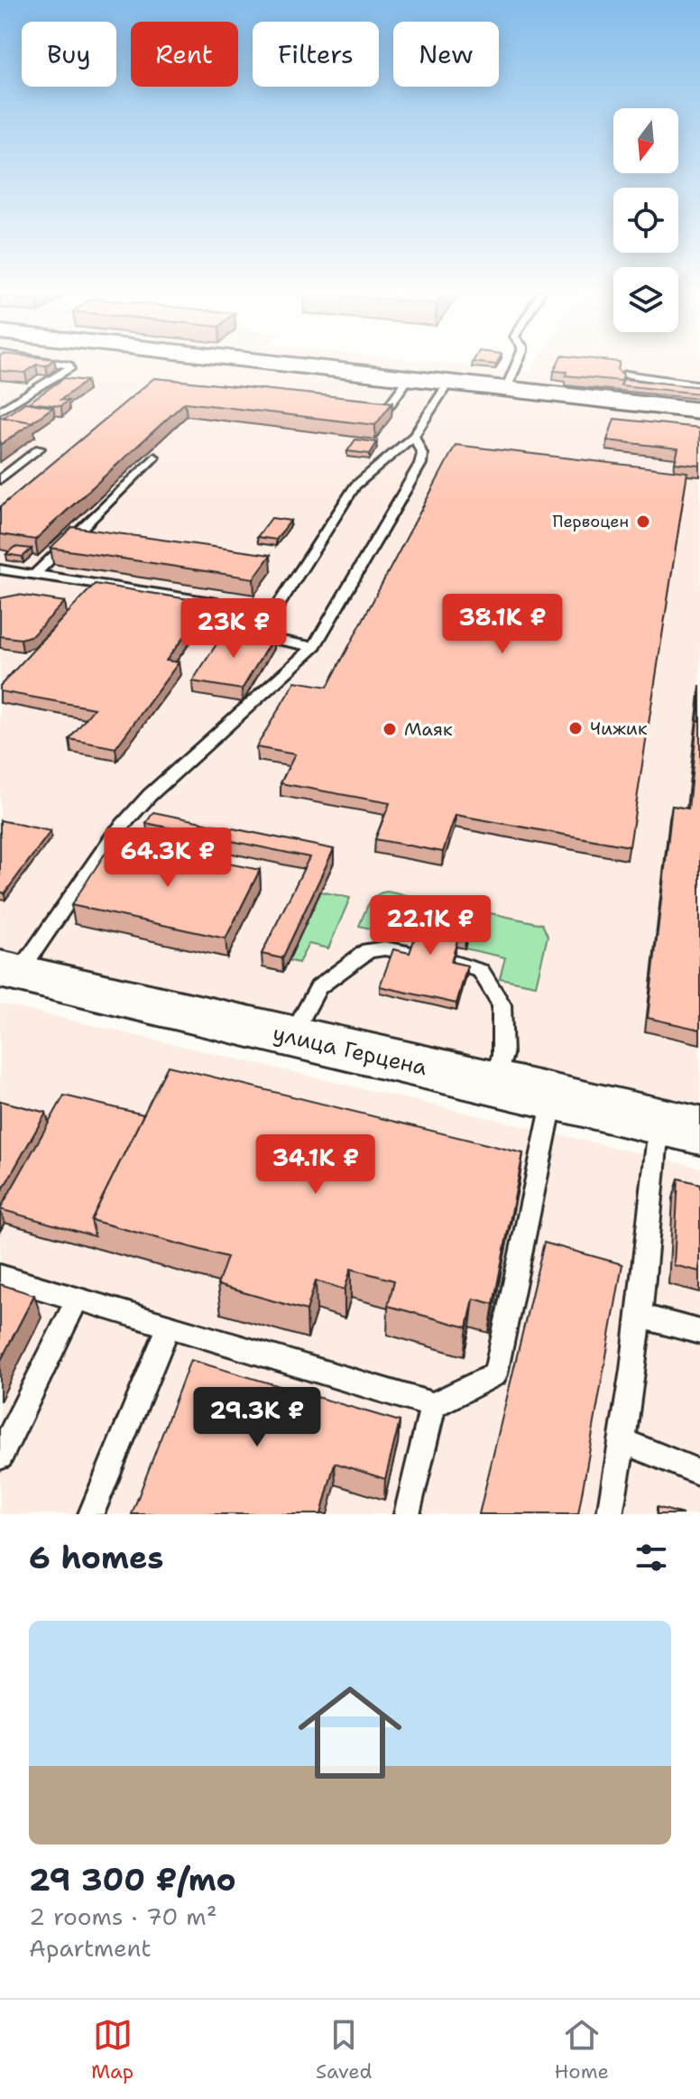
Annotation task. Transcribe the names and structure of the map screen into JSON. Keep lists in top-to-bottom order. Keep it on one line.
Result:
{"streets":{"street":["улица Герцена"]},"places":["Первоцен","Чижик","Маяк"],"north":"bottom","page":{"chip":["Buy","Rent","Filters","New"],"price":["38.1K ₽","23K ₽","64.3K ₽","22.1K ₽","34.1K ₽","29.3K ₽"],"heading":"6 homes","list":[{"name":"29 300 ₽/mo","note":"2 rooms · 70 m² · Apartment"}],"tabs":["Map","Saved","Home"]}}
